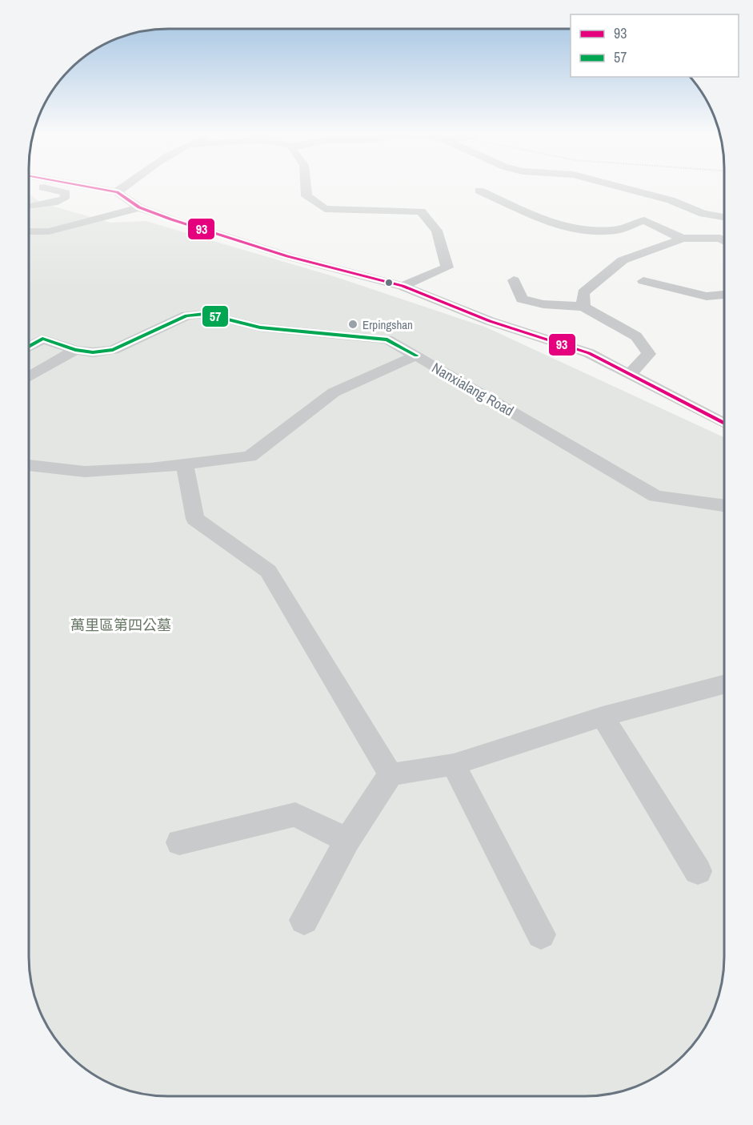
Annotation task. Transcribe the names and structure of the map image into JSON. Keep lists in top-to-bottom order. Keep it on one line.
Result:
{"streets":{"street":["Nanxialang Road"]},"parks":["萬里區第四公墓"],"places":["Erpingshan"],"lines":["transit line 93","transit line 57"],"legend":["93","57"]}
